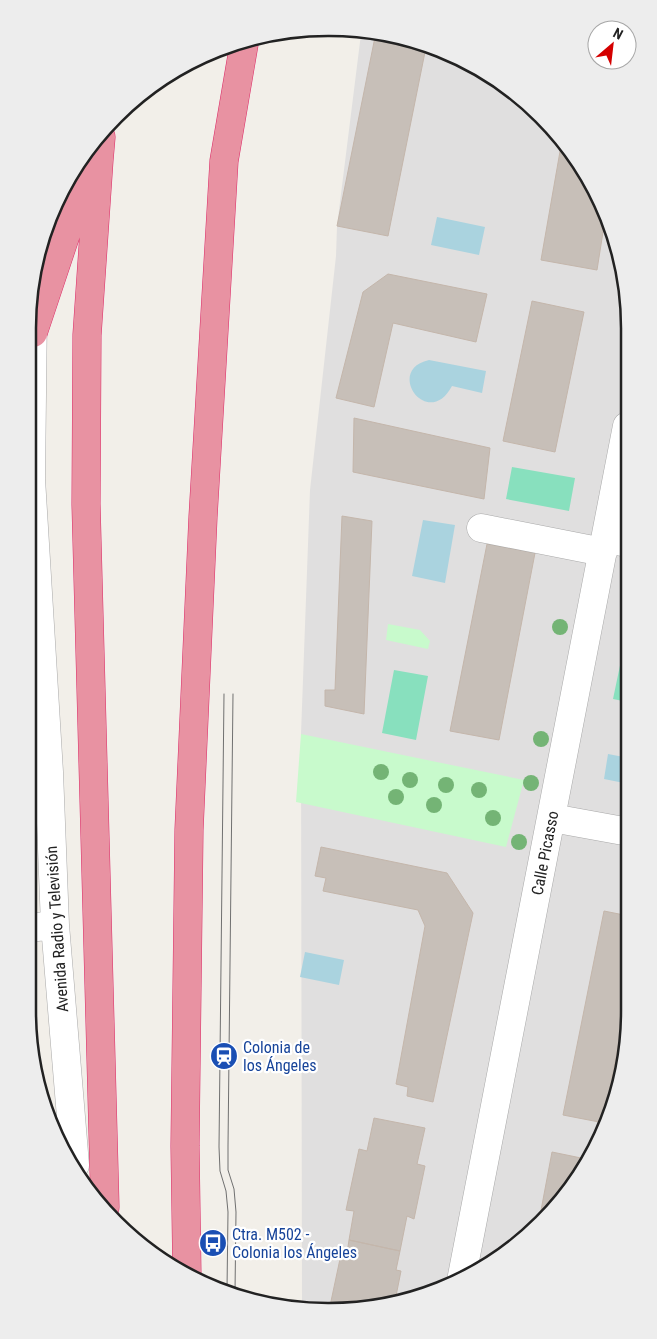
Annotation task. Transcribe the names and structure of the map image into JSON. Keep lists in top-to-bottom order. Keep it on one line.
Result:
{"streets":{"street":["Calle Picasso","Avenida Radio y Televisión"]},"places":{"station":["Colonia de los Ángeles"],"bus stop":["Ctra. M502 - Colonia los Ángeles"]},"north":"top right"}
